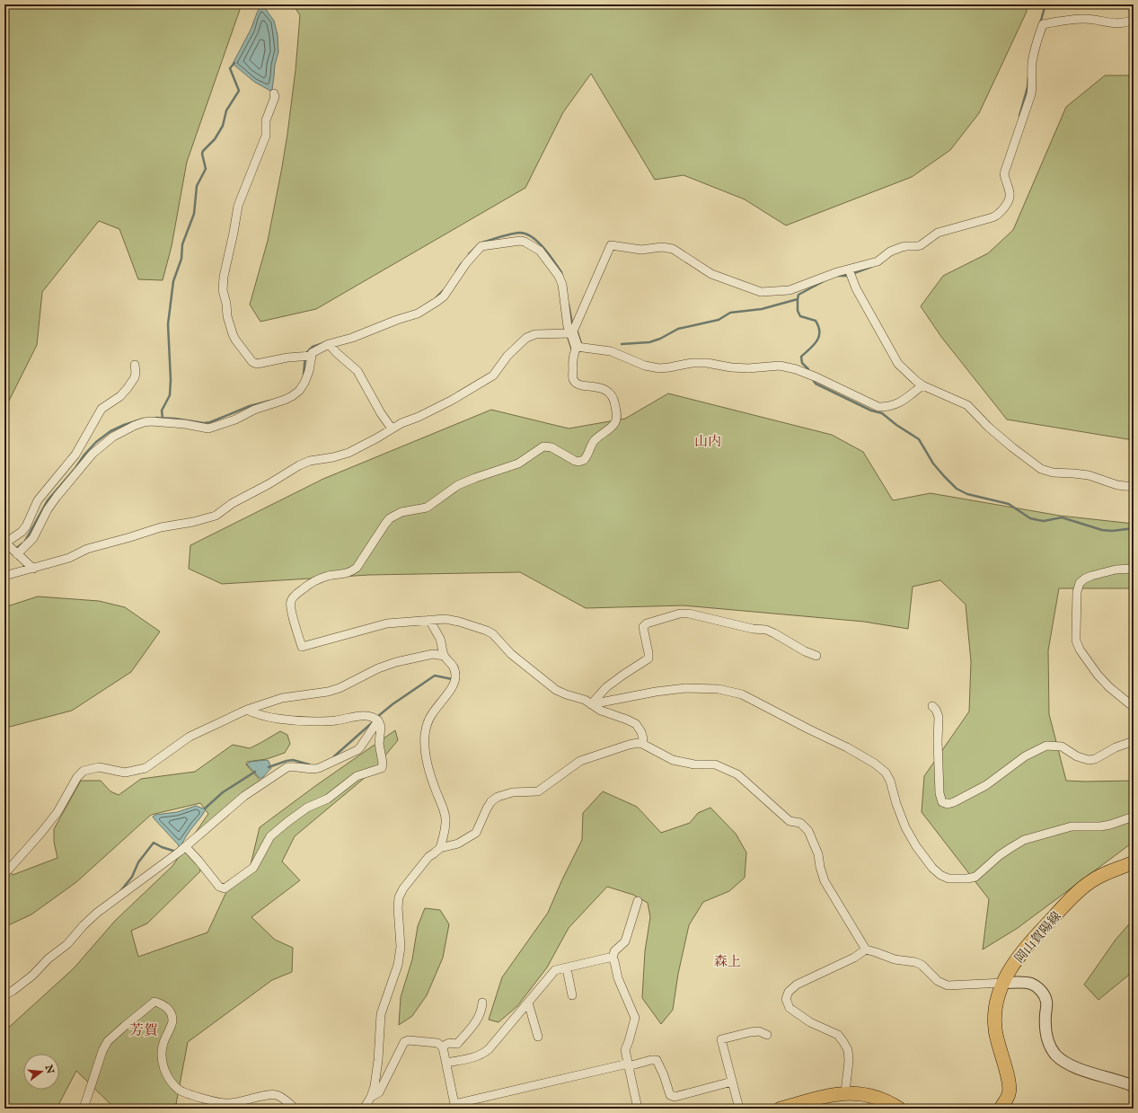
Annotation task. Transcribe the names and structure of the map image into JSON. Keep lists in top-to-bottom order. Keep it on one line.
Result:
{"streets":{"main road":["岡山賀陽線"]},"districts":["山内","森上","芳賀"],"north":"right"}
